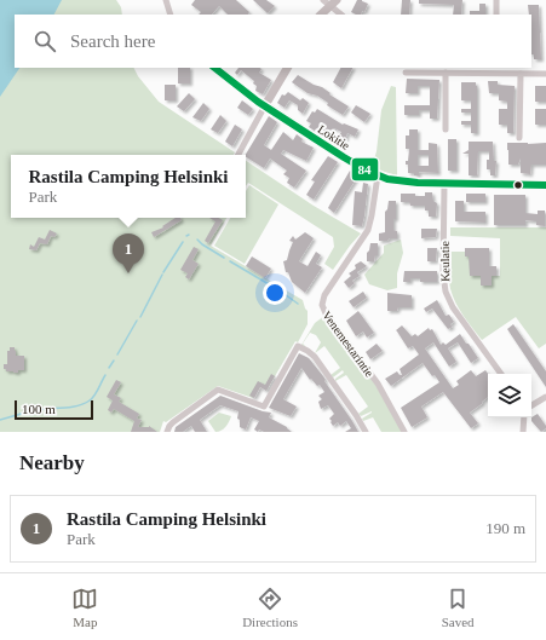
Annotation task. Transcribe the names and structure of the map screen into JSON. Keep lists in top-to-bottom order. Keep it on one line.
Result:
{"streets":{"street":["Lokitie","Keulatie","Venemestarintie"]},"crossings":[["Lokitie","Keulatie"],["Lokitie","Venemestarintie"]],"lines":["transit line 84"],"scale_bar":"100 m","page":{"search":"Search here","popup":["Rastila Camping Helsinki","Park"],"pins":"1","scale":"100 m","heading":"Nearby","list":[{"mark":"1","name":"Rastila Camping Helsinki","note":"Park","value":"190 m"}],"nav":["Map","Directions","Saved"]}}
